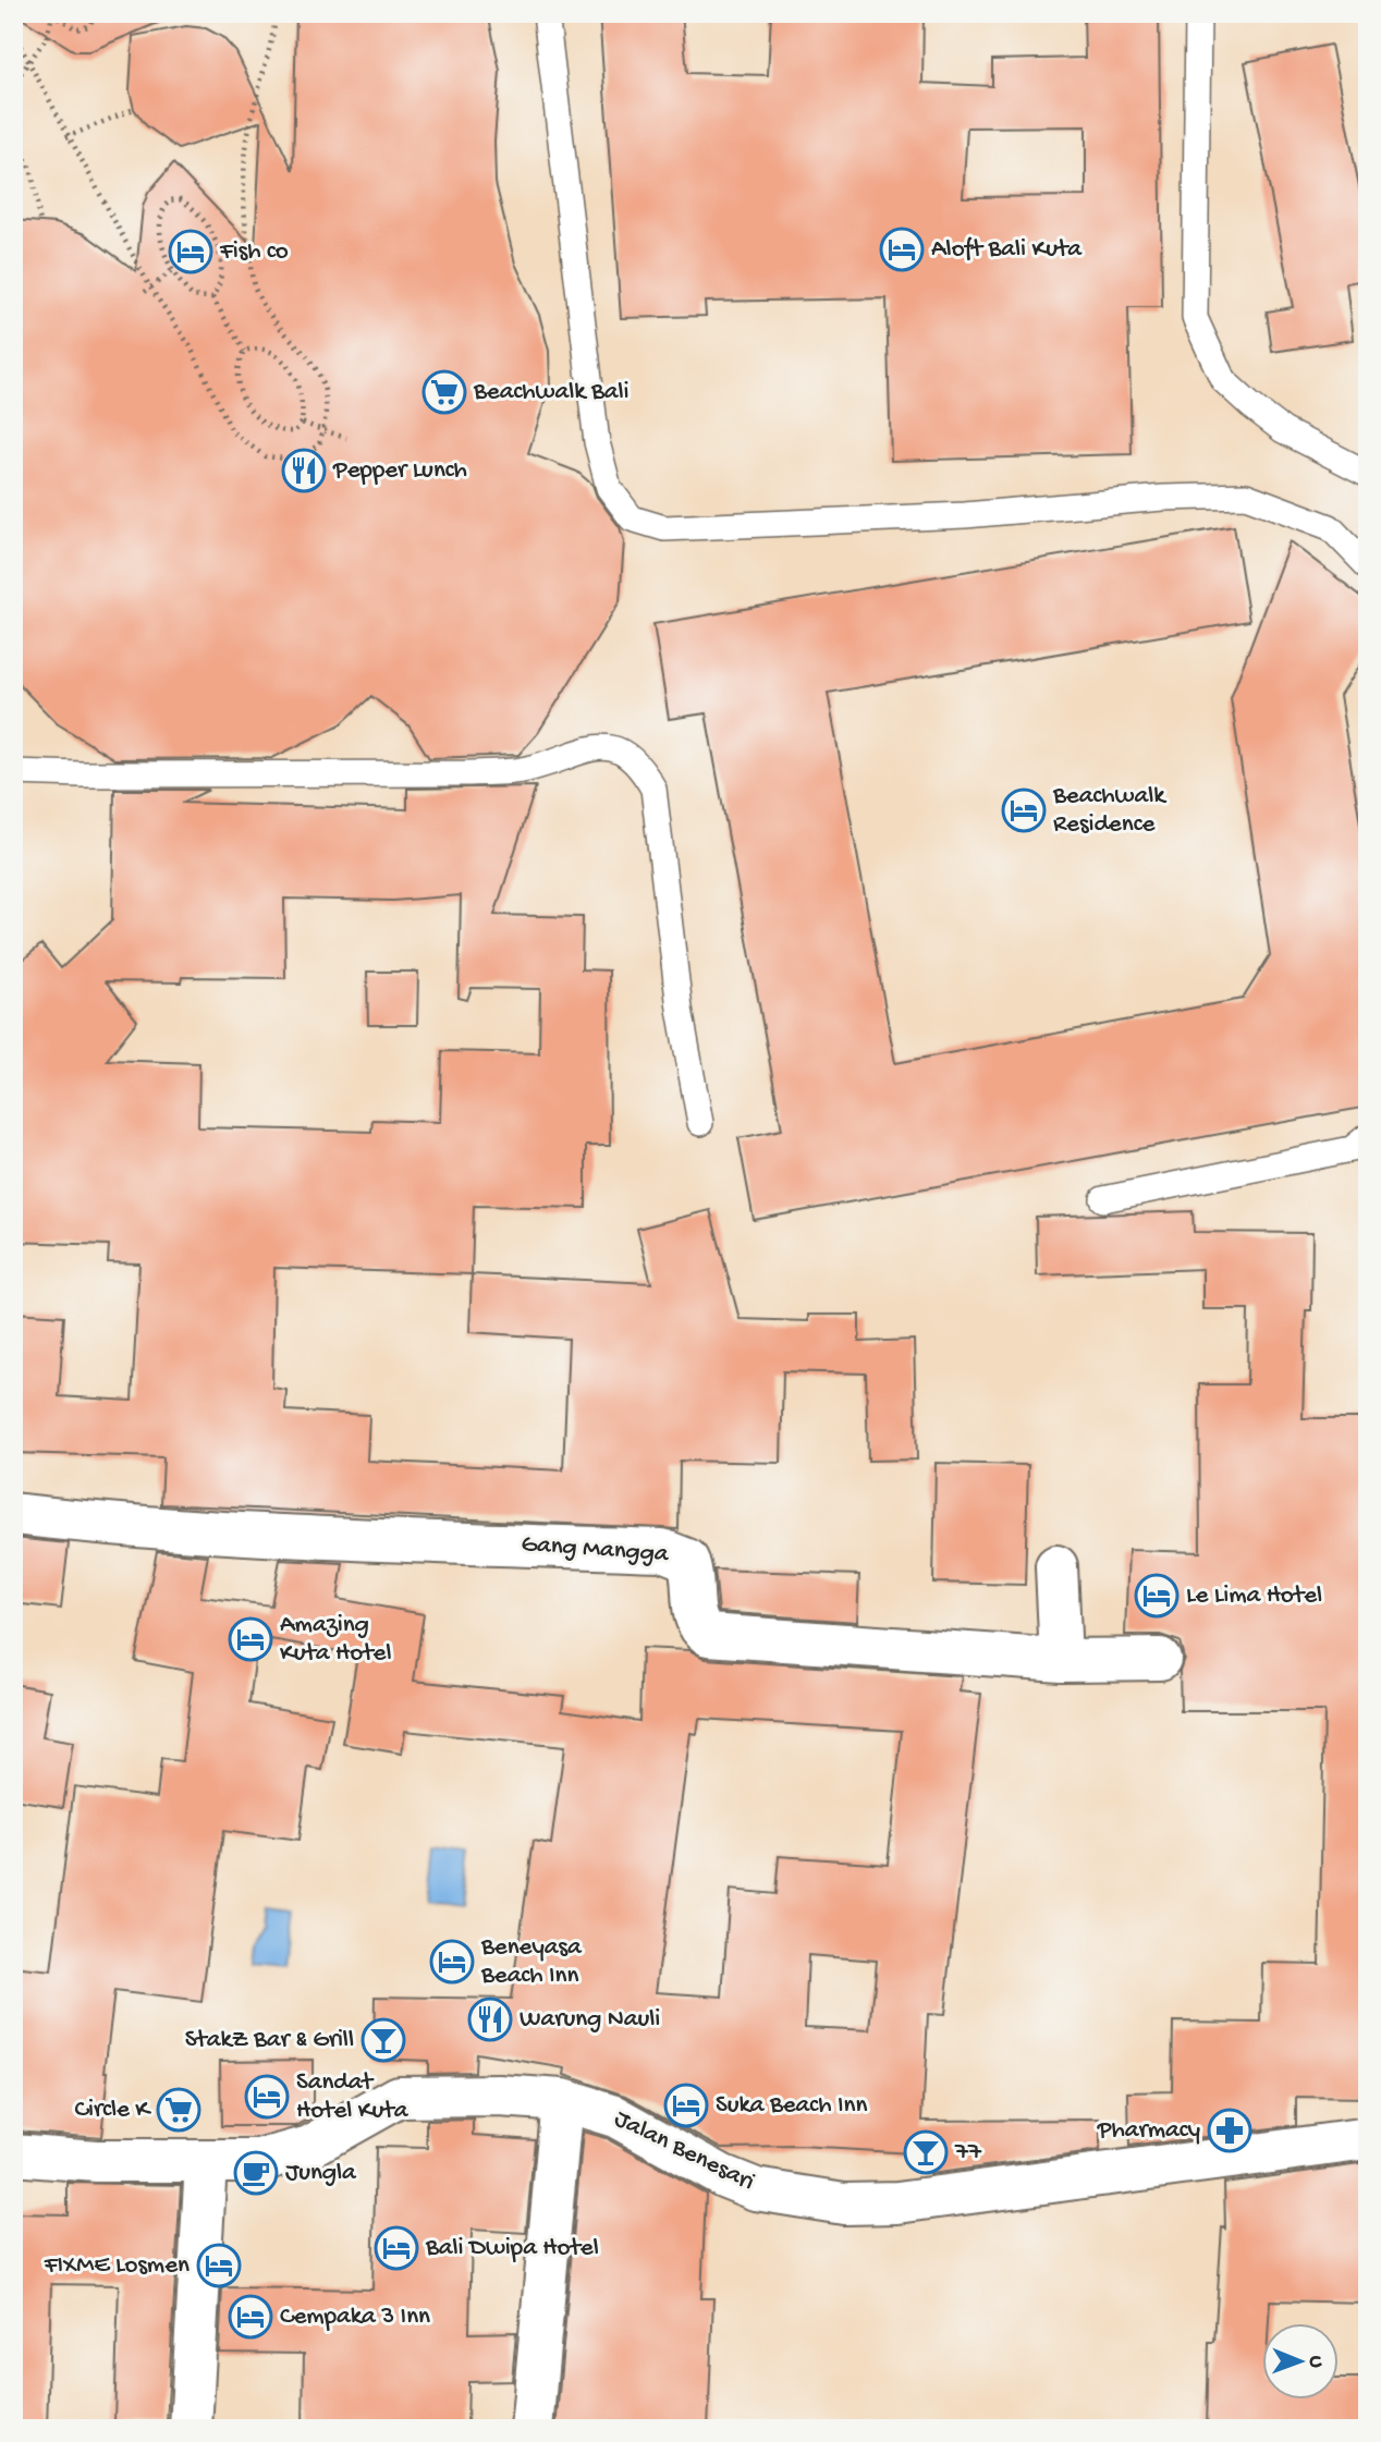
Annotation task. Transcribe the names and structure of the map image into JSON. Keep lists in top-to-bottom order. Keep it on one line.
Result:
{"streets":{"street":["Gang Mangga","Jalan Benesari"]},"places":{"hotel":["Aloft Bali Kuta","Fish co","Beachwalk Residence","Le Lima Hotel","Amazing Kuta Hotel","Beneyasa Beach Inn","Sandat Hotel Kuta","Suka Beach Inn","Bali Dwipa Hotel","FIXME Losmen","Cempaka 3 Inn"],"supermarket":["Beachwalk Bali","Circle K"],"restaurant":["Pepper Lunch","Warung Nauli"],"bar":["StakZ Bar & Grill","77"],"pharmacy":["Pharmacy"],"cafe":["Jungla"]},"north":"right"}
